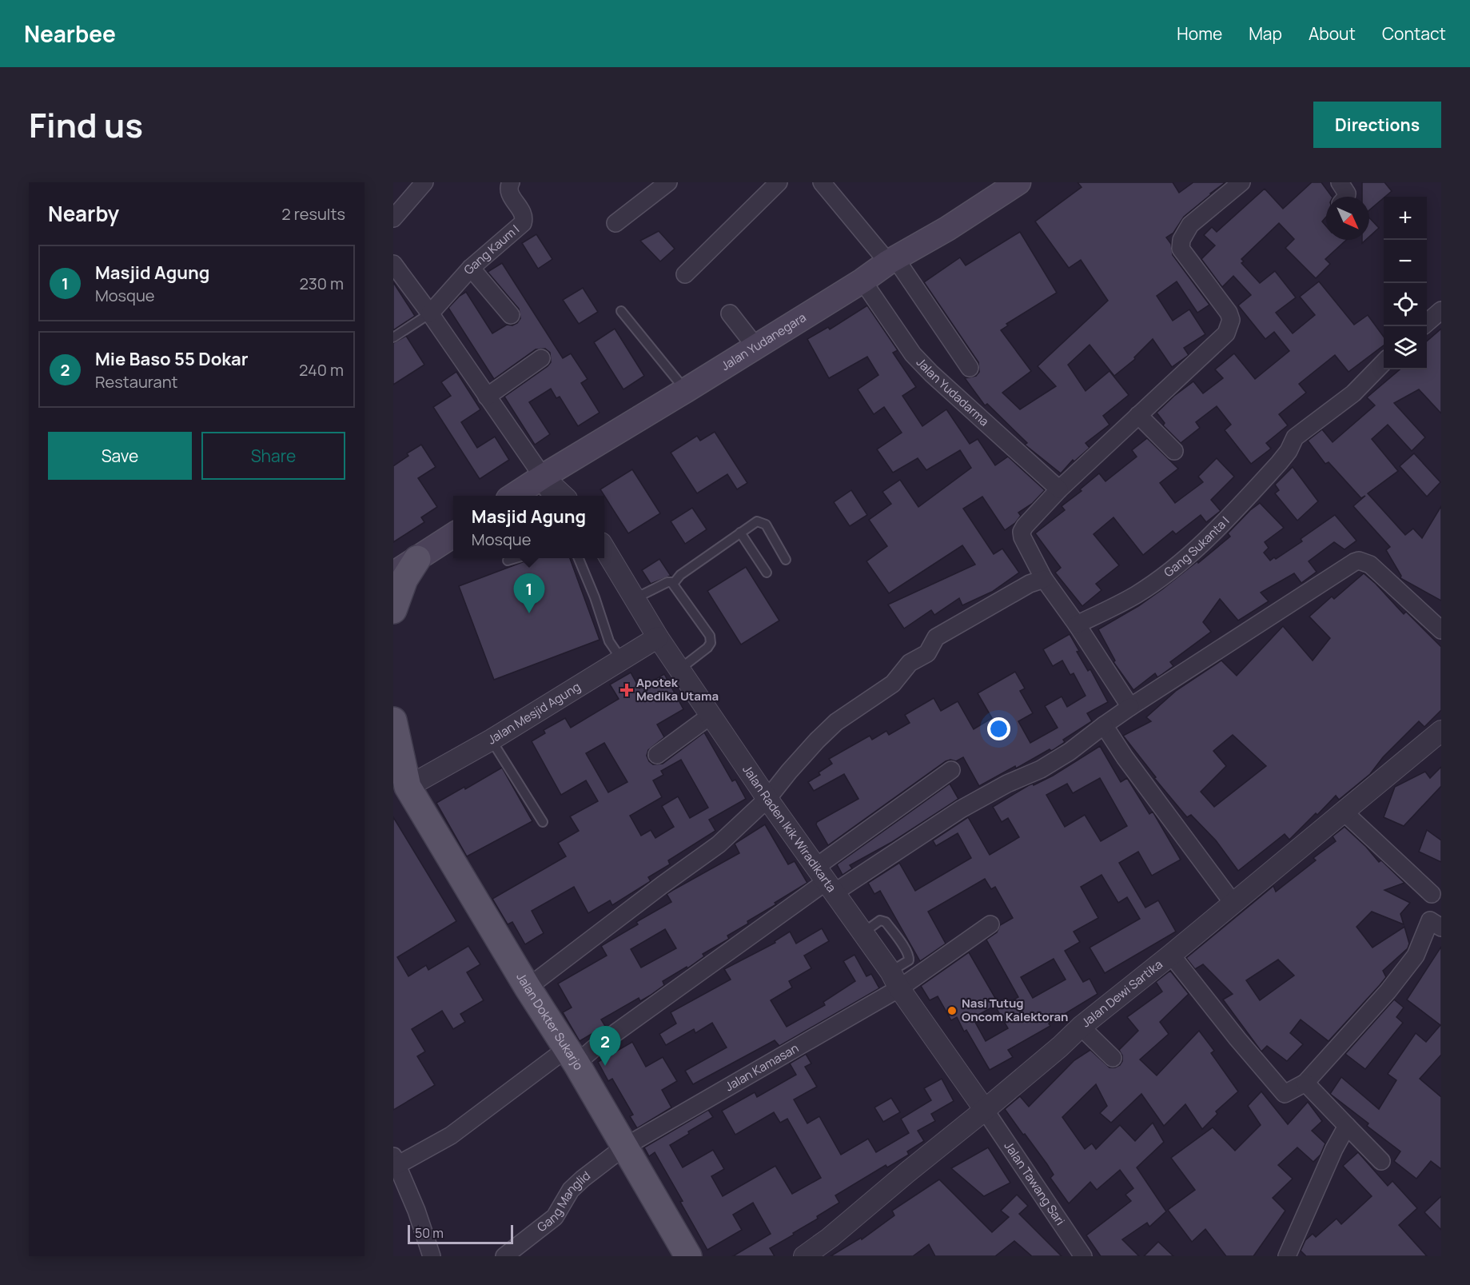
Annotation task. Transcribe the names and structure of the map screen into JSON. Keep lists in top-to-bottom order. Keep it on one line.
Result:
{"streets":{"main road":["Jalan Yudanegara","Jalan Dokter Sukarjo"],"street":["Gang Kaum I","Jalan Yudadarma","Gang Sukanta I","Jalan Mesjid Agung","Jalan Raden Ikik Wiradikarta","Jalan Dewi Sartika","Jalan Kamasan","Jalan Tawang Sari","Gang Manglid"]},"crossings":[["Jalan Yudanegara","Jalan Yudadarma"],["Jalan Mesjid Agung","Jalan Raden Ikik Wiradikarta"],["Jalan Mesjid Agung","Jalan Dokter Sukarjo"],["Jalan Raden Ikik Wiradikarta","Jalan Dewi Sartika"],["Jalan Raden Ikik Wiradikarta","Jalan Kamasan"],["Jalan Raden Ikik Wiradikarta","Jalan Tawang Sari"],["Jalan Dewi Sartika","Jalan Tawang Sari"],["Jalan Dokter Sukarjo","Jalan Kamasan"],["Jalan Dokter Sukarjo","Gang Manglid"],["Jalan Kamasan","Gang Manglid"]],"places":{"health":["Apotek Medika Utama"],"other":["Nasi Tutug Oncom Kalektoran"]},"scale_bar":"50 m","north":"bottom right","page":{"header":"Nearbee","nav":["Home","Map","About","Contact"],"title":"Find us","buttons":["Directions",["Save","Share"]],"heading":["Nearby","2 results"],"map_buttons":["+","−"],"list":[{"mark":"1","name":"Masjid Agung","note":"Mosque","value":"230 m"},{"mark":"2","name":"Mie Baso 55 Dokar","note":"Restaurant","value":"240 m"}],"popup":["Masjid Agung","Mosque"],"pins":["1","2"],"scale":"50 m"}}
